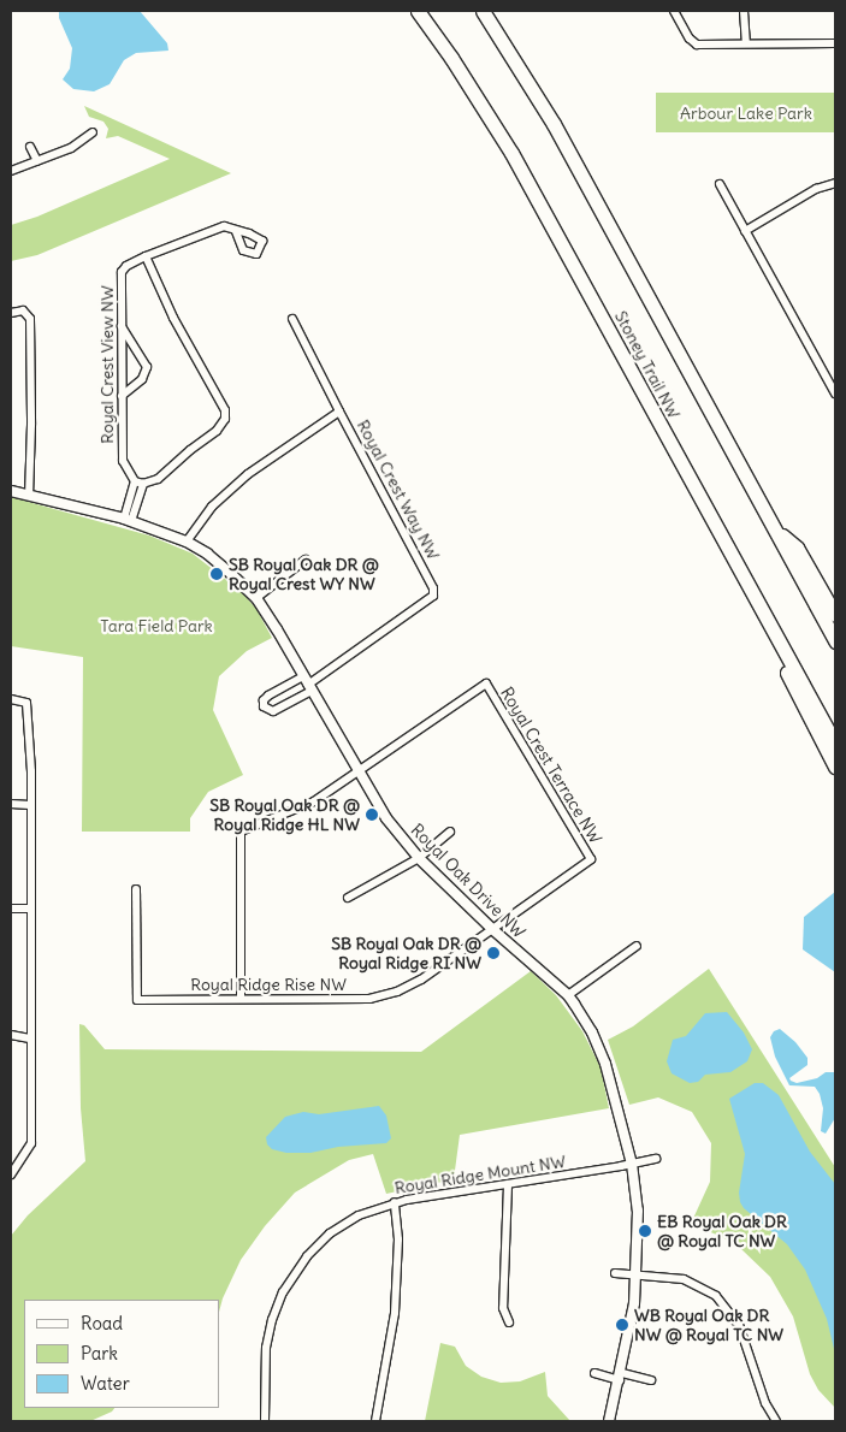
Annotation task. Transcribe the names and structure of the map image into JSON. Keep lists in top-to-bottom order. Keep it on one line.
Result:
{"streets":{"highway":["Stoney Trail NW"],"street":["Royal Crest View NW","Royal Crest Way NW","Royal Crest Terrace NW","Royal Oak Drive NW","Royal Ridge Rise NW","Royal Ridge Mount NW"]},"crossings":[["Royal Crest Way NW","Royal Oak Drive NW"],["Royal Crest Terrace NW","Royal Oak Drive NW"],["Royal Crest Terrace NW","Royal Ridge Rise NW"],["Royal Oak Drive NW","Royal Ridge Rise NW"],["Royal Oak Drive NW","Royal Ridge Mount NW"]],"parks":["Arbour Lake Park","Tara Field Park"],"places":["SB Royal Oak DR @ Royal Crest WY NW","SB Royal Oak DR @ Royal Ridge HL NW","SB Royal Oak DR @ Royal Ridge RI NW","EB Royal Oak DR @ Royal TC NW","WB Royal Oak DR NW @ Royal TC NW"],"legend":["Road","Park","Water"]}
